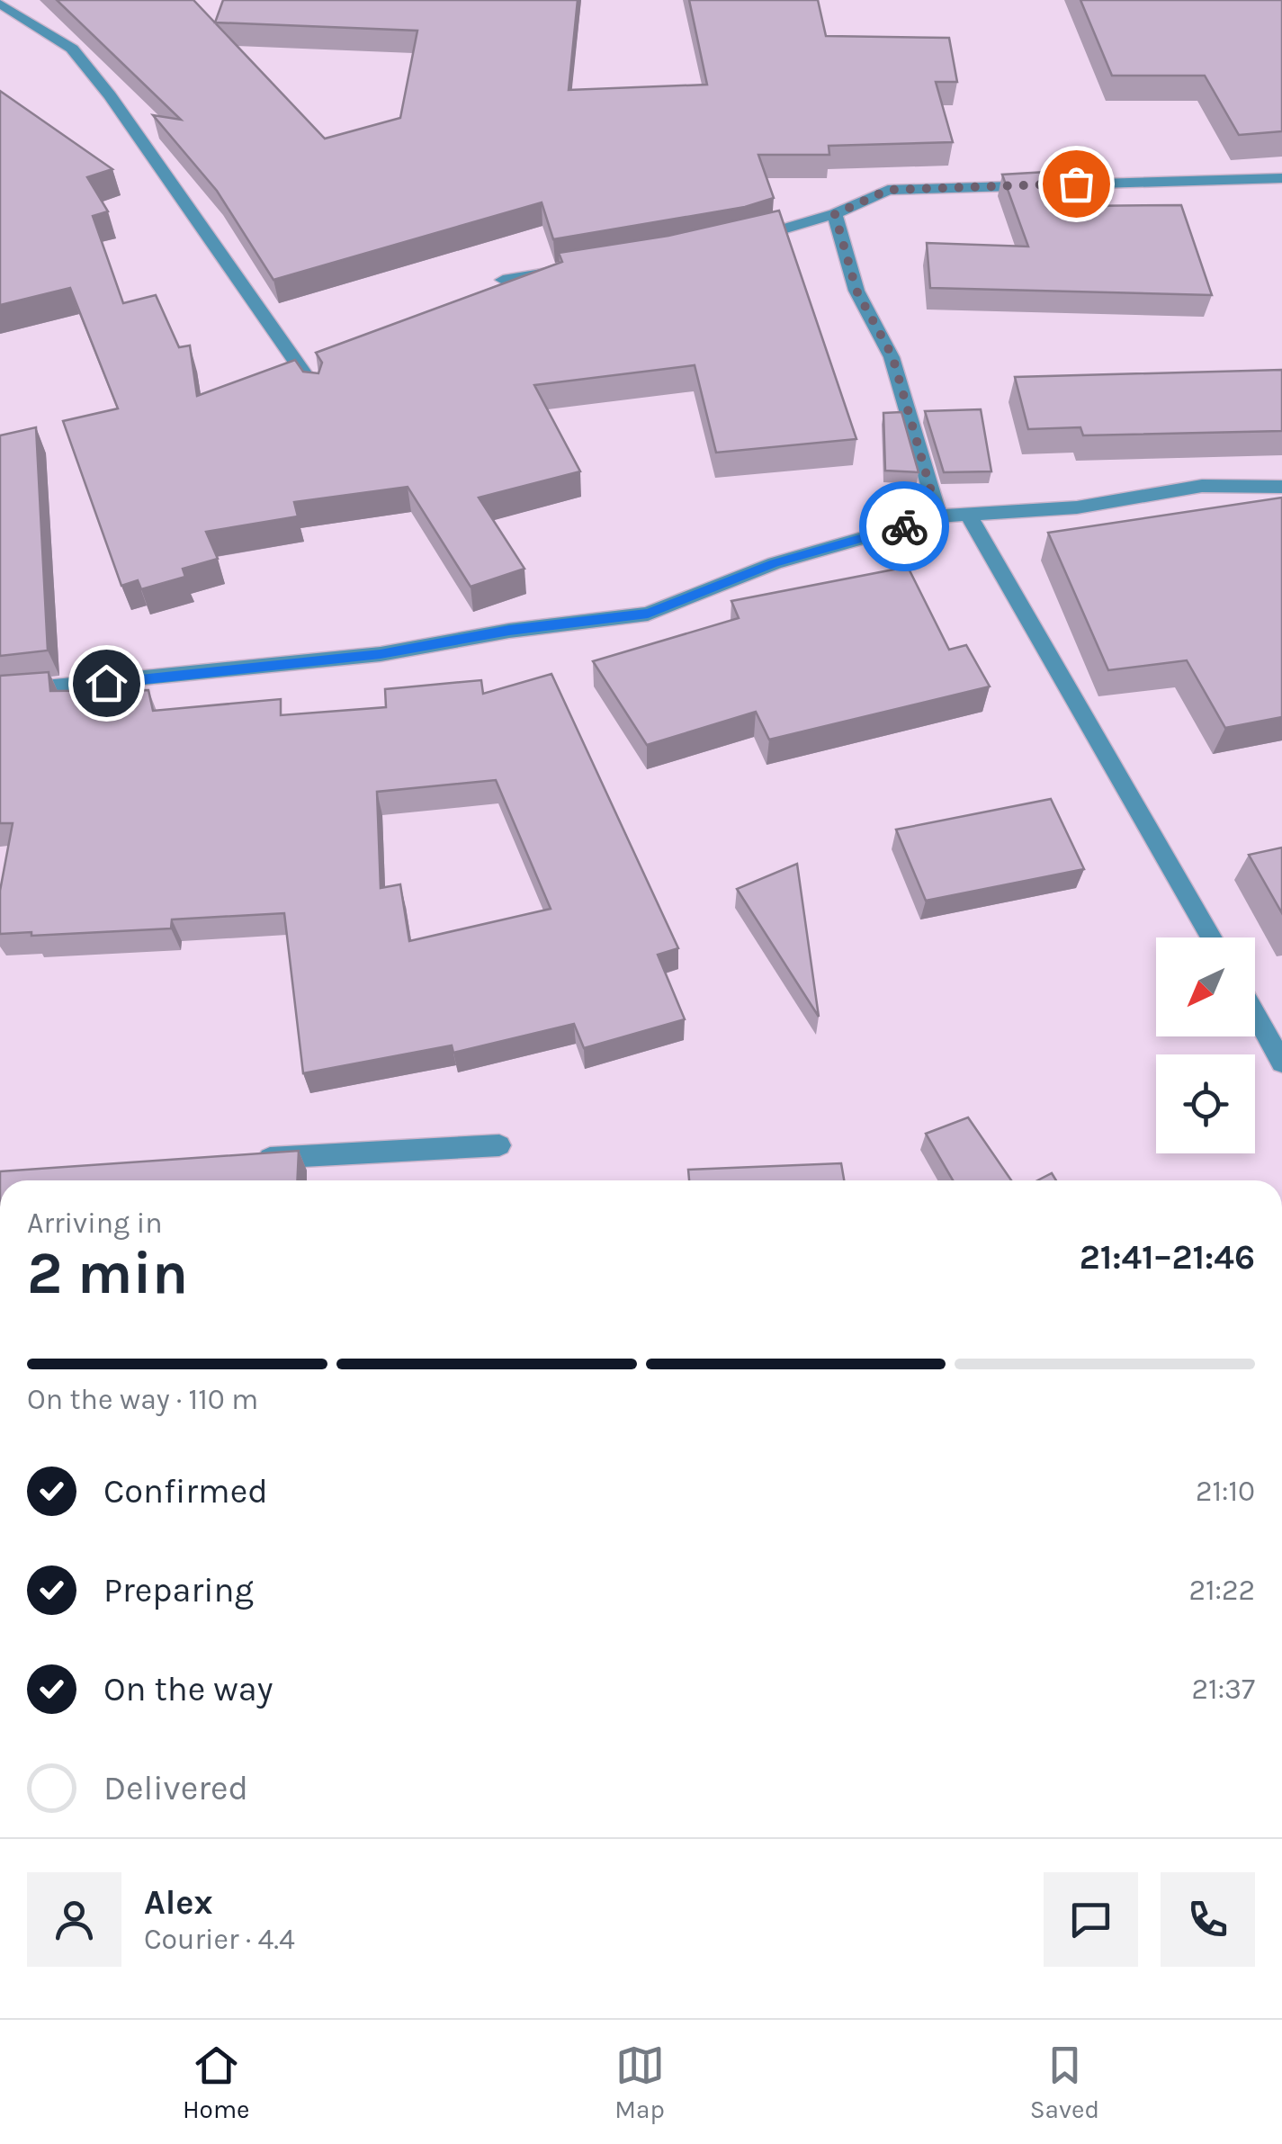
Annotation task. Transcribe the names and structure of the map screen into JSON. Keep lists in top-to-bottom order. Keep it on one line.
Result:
{"north":"bottom left","page":{"heading":["2 min","Arriving in","21:41–21:46"],"panel":["Alex","Courier · 4.4"],"bar":"On the way · 110 m","list":[["Confirmed","21:10"],["Preparing","21:22"],["On the way","21:37"],"Delivered"],"tabs":["Home","Map","Saved"]}}
